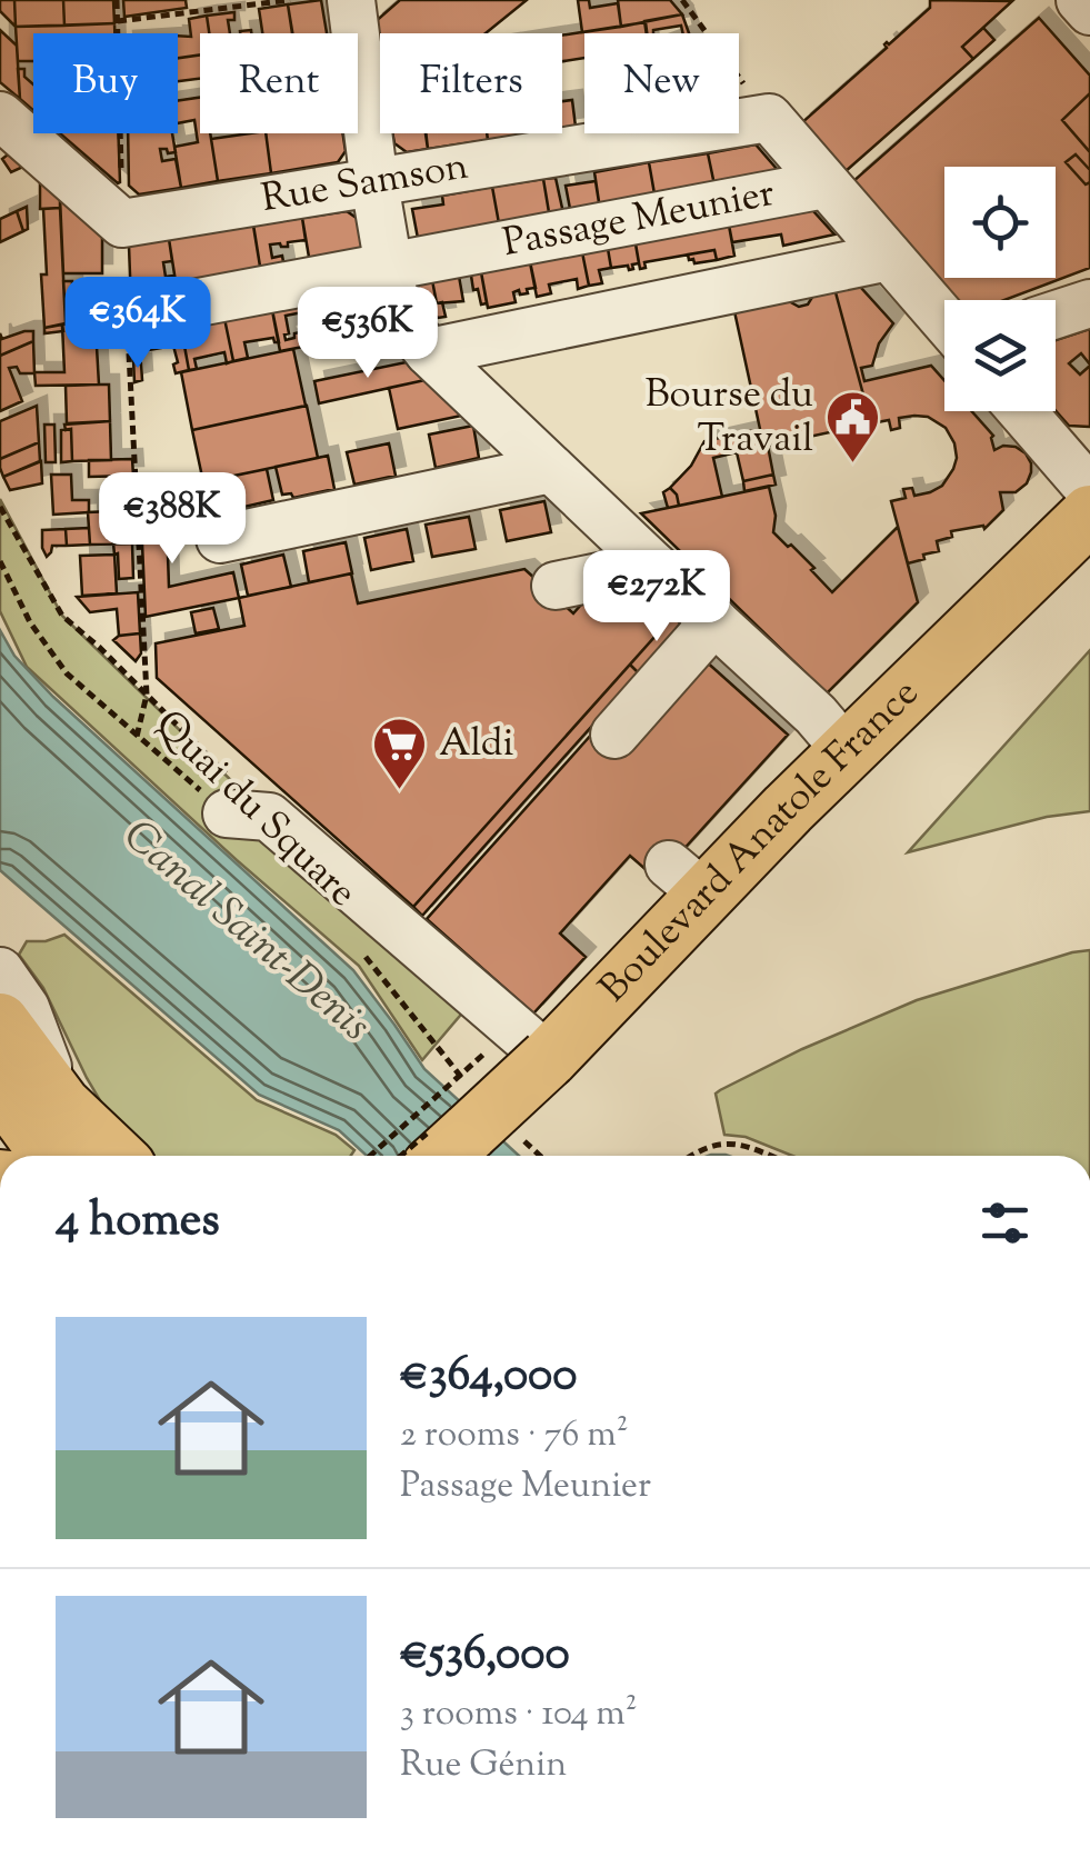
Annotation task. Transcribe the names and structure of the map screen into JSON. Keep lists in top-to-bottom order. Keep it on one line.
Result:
{"streets":{"main road":["Boulevard Anatole France"],"street":["Rue Samson","Passage Meunier"],"path":["Quai du Square"]},"crossings":[["Quai du Square","Boulevard Anatole France"]],"water":["Canal Saint-Denis"],"places":{"public building":["Bourse du Travail"],"supermarket":["Aldi"]},"page":{"chip":["Buy","Rent","Filters","New"],"price":["€364K","€536K","€388K","€272K"],"heading":"4 homes","list":[{"name":"€364,000","note":"2 rooms · 76 m² · Passage Meunier"},{"name":"€536,000","note":"3 rooms · 104 m² · Rue Génin"}]}}
